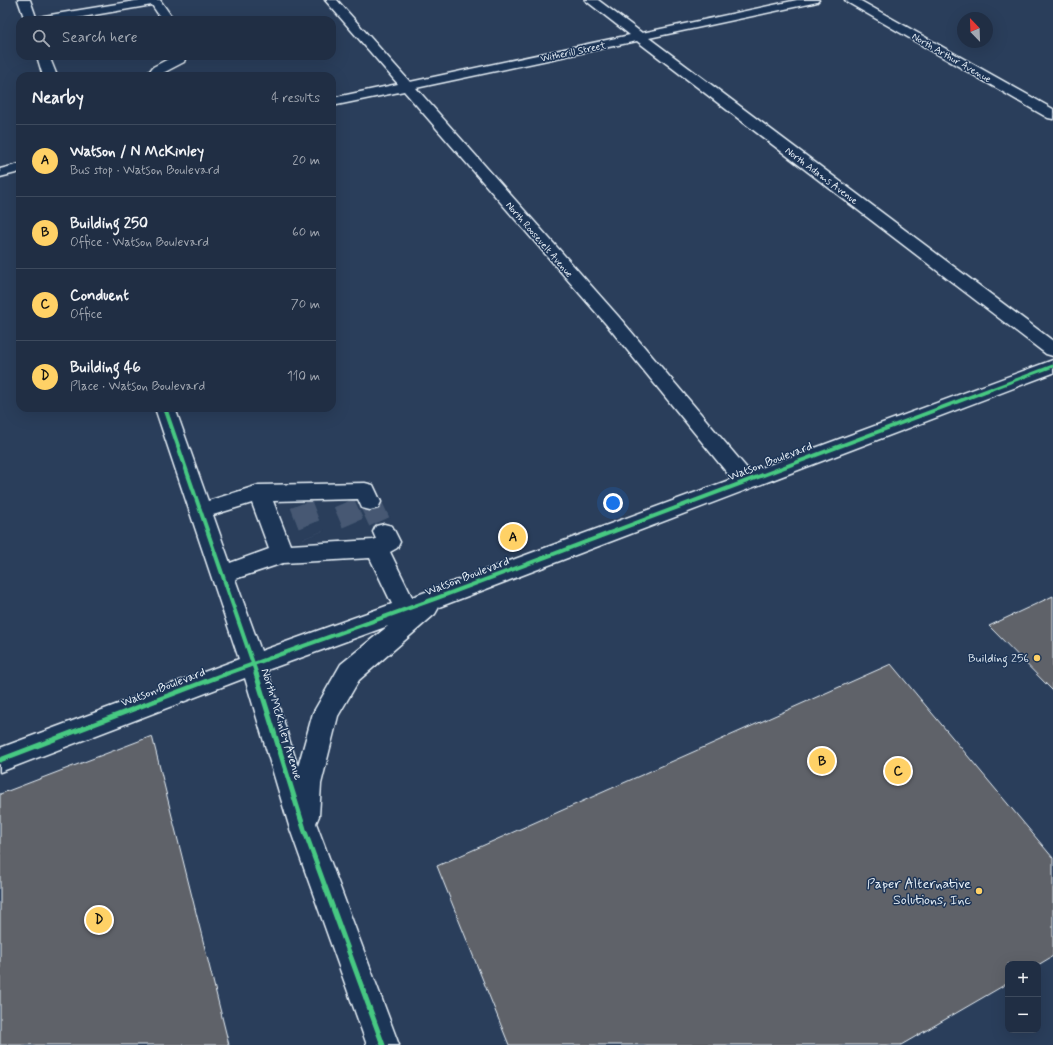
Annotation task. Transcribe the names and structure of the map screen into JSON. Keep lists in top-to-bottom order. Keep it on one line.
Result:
{"streets":{"street":["Witherill Street","North Arthur Avenue","North Adams Avenue","North Roosevelt Avenue","Watson Boulevard","North McKinley Avenue"]},"crossings":[["Witherill Street","North Adams Avenue"],["Witherill Street","North Roosevelt Avenue"],["North Roosevelt Avenue","Watson Boulevard"],["Watson Boulevard","North McKinley Avenue"]],"places":["Building 256","Paper Alternative Solutions, Inc"],"north":"top left","page":{"search":"Search here","heading":["Nearby","4 results"],"list":[{"mark":"A","name":"Watson / N McKinley","note":"Bus stop · Watson Boulevard","value":"20 m"},{"mark":"B","name":"Building 250","note":"Office · Watson Boulevard","value":"60 m"},{"mark":"C","name":"Conduent","note":"Office","value":"70 m"},{"mark":"D","name":"Building 46","note":"Place · Watson Boulevard","value":"110 m"}],"pins":["A","B","C","D"],"map_buttons":["+","−"]}}
